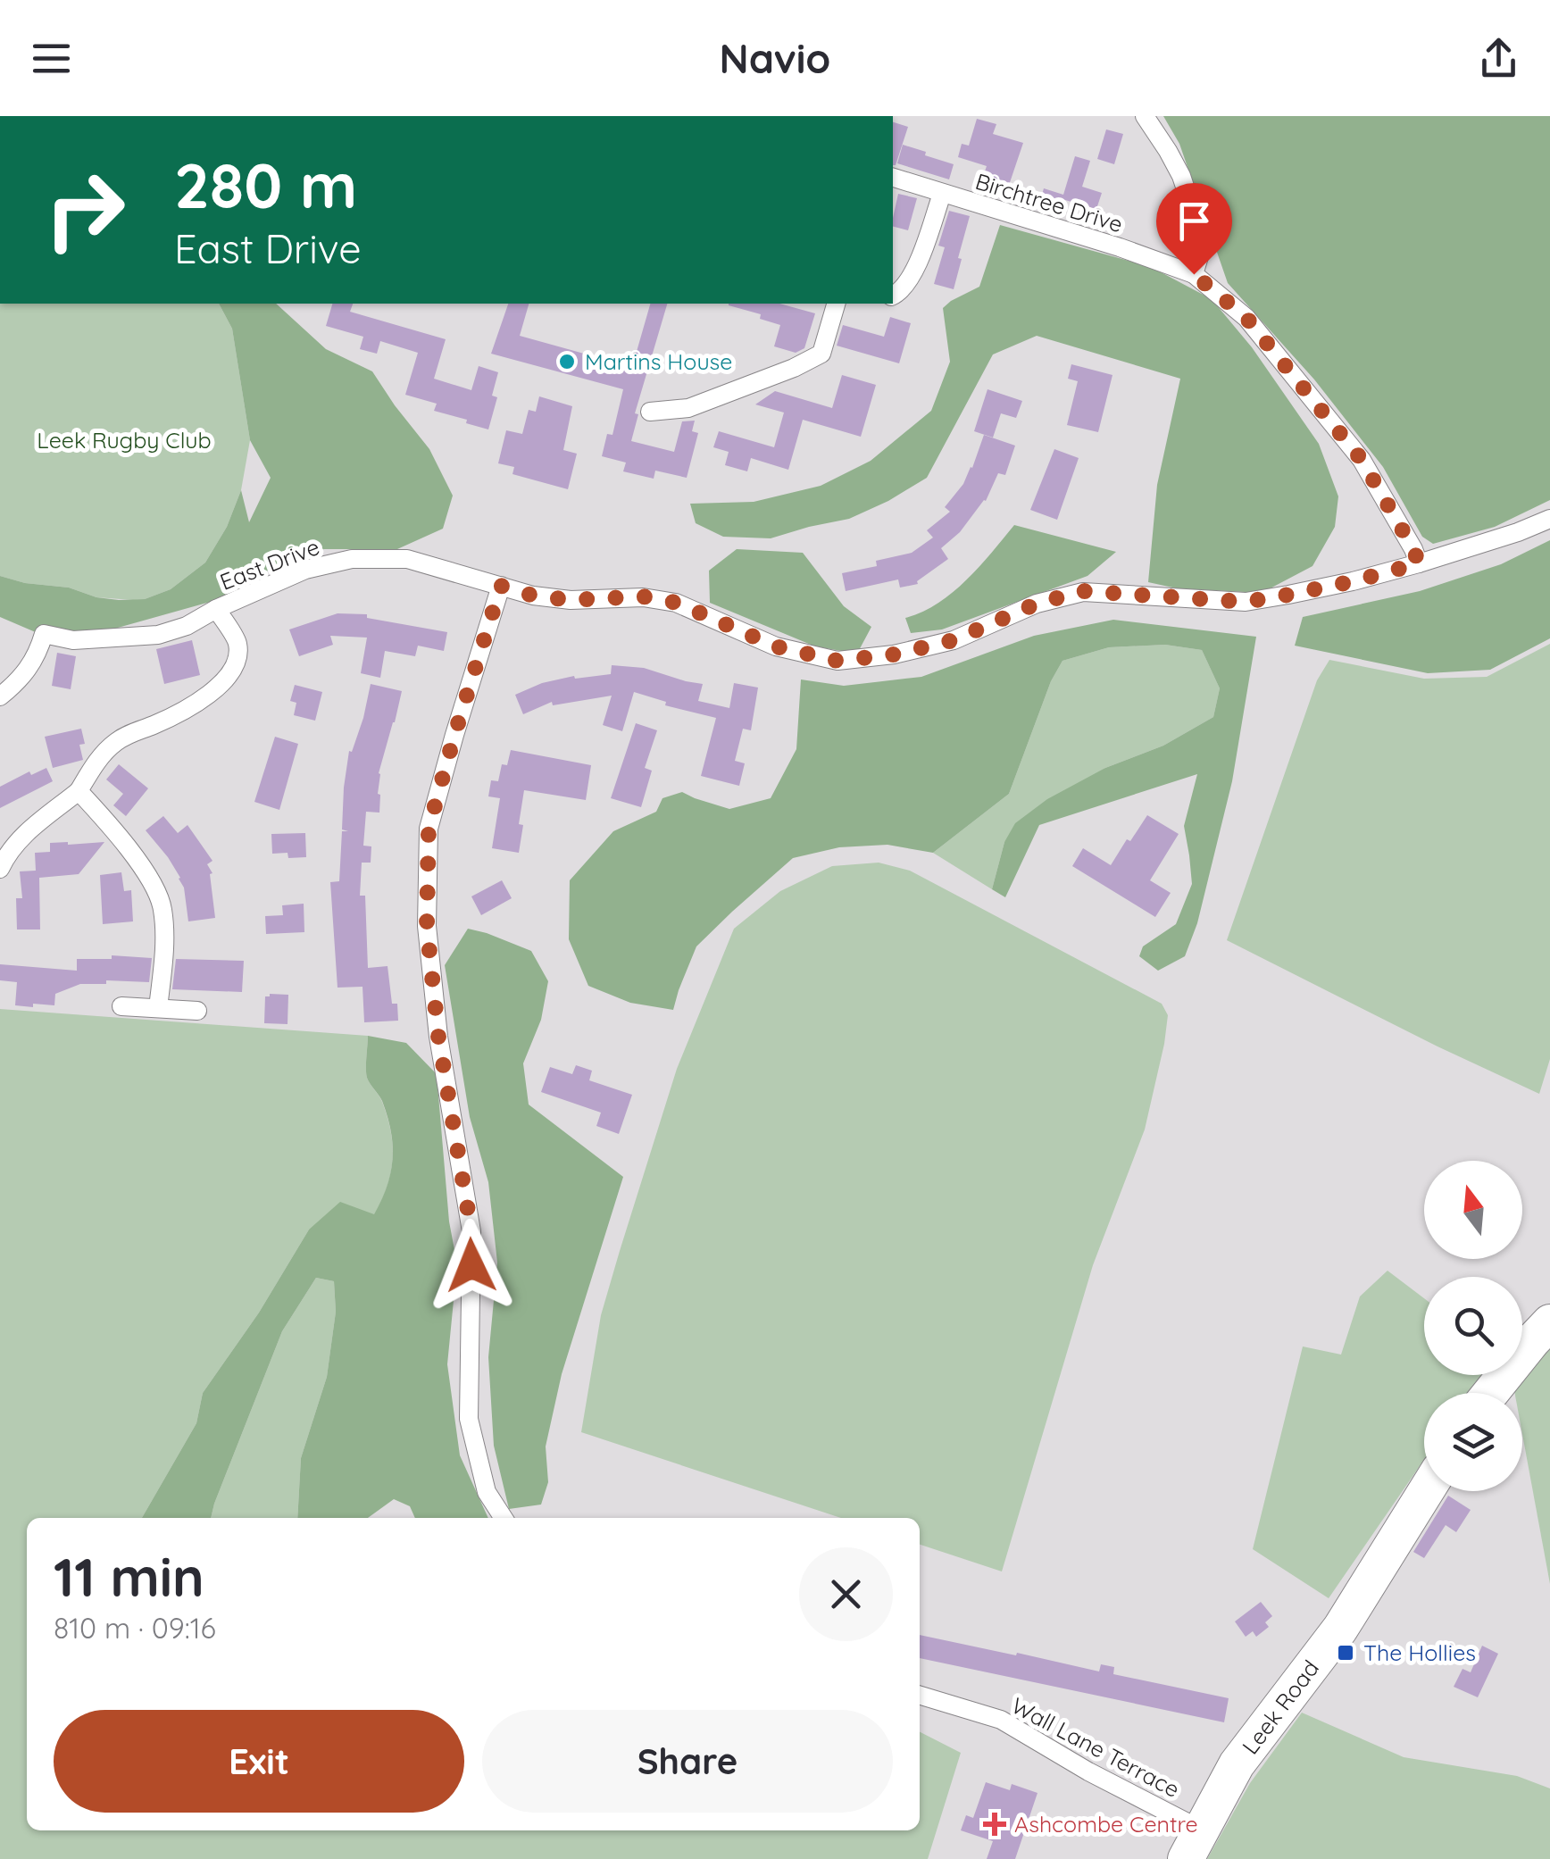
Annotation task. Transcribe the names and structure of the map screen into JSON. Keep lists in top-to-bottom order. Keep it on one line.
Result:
{"streets":{"highway":["Leek Road"],"street":["Birchtree Drive","East Drive","Wall Lane Terrace"]},"crossings":[["Birchtree Drive","East Drive"],["Leek Road","Wall Lane Terrace"]],"parks":["Leek Rugby Club"],"places":{"other":["Martins House"],"transit":["The Hollies"],"health":["Ashcombe Centre"]},"north":"top","page":{"header":"Navio","turn":["280 m","East Drive"],"heading":["11 min","810 m · 09:16"],"buttons":["Exit","Share"]}}
